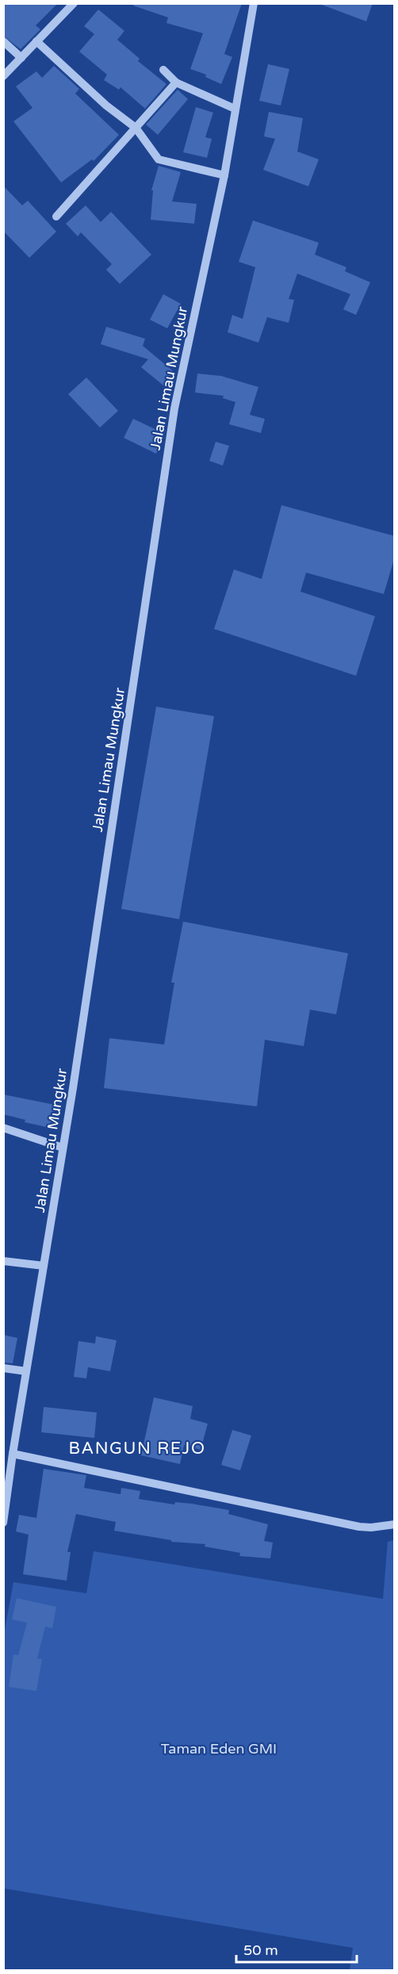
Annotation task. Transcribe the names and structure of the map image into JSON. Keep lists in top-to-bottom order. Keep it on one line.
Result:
{"streets":{"street":["Jalan Limau Mungkur"]},"districts":["BANGUN REJO"],"parks":["Taman Eden GMI"],"scale_bar":"50 m"}
